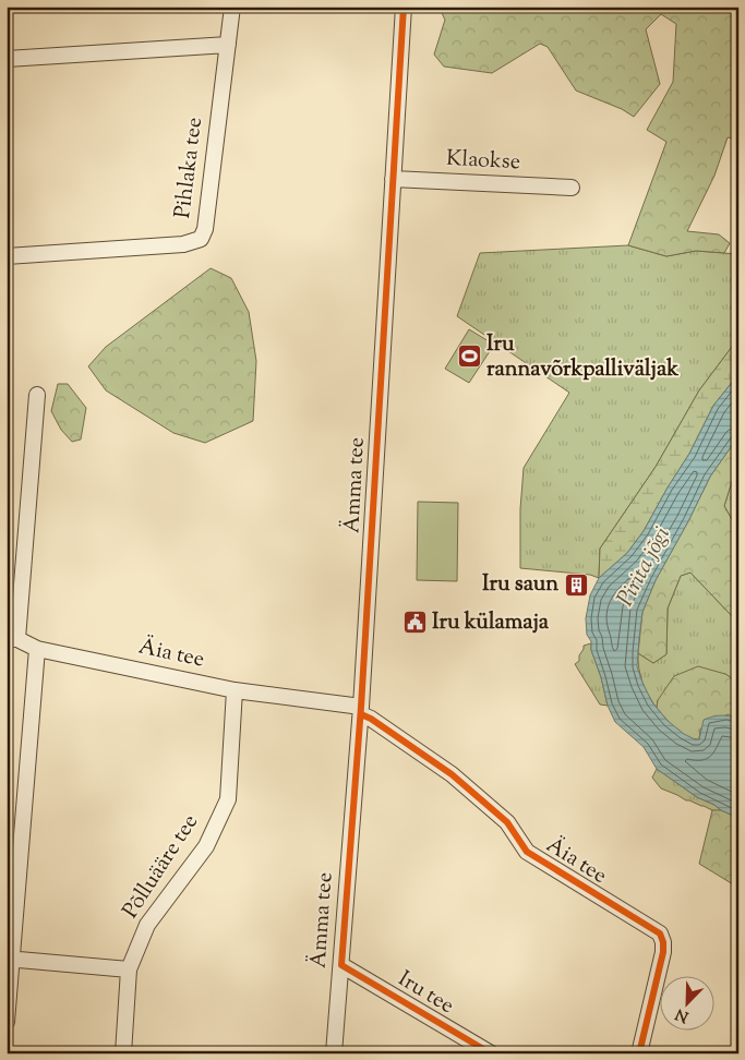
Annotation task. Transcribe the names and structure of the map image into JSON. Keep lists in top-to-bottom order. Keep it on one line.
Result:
{"streets":{"street":["Klaokse","Pihlaka tee","Ämma tee","Äia tee","Põlluääre tee","Iru tee"]},"crossings":[["Klaokse","Ämma tee"],["Ämma tee","Äia tee"],["Ämma tee","Iru tee"],["Äia tee","Põlluääre tee"]],"water":["Pirita jõgi"],"places":{"sports":["Iru rannavõrkpalliväljak"],"building":["Iru saun"],"public building":["Iru külamaja"]},"north":"bottom left"}
